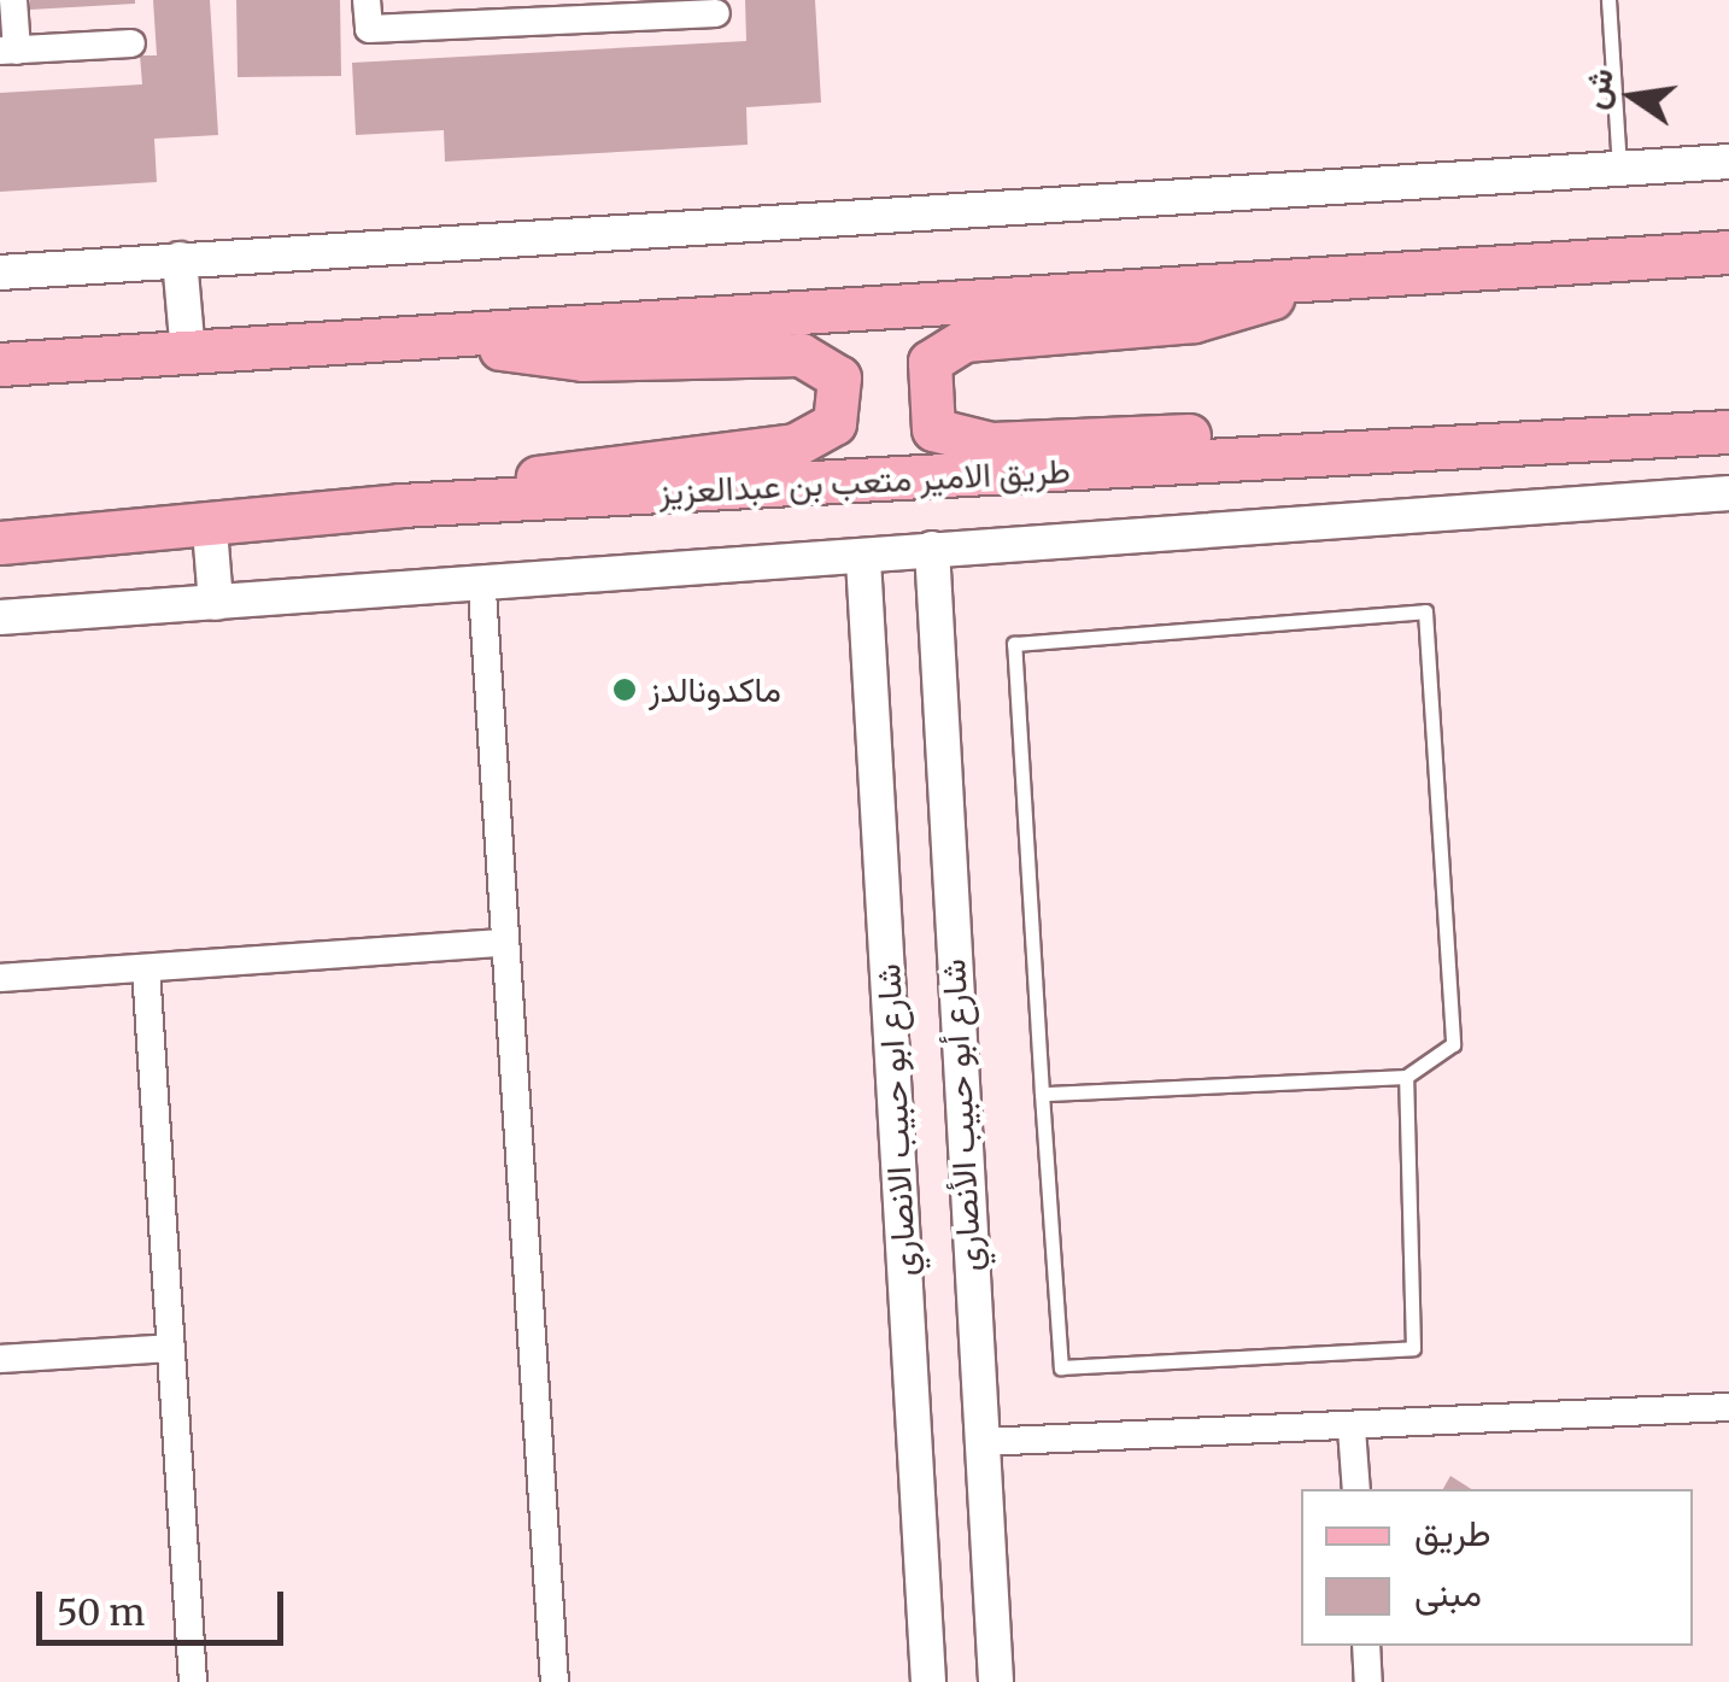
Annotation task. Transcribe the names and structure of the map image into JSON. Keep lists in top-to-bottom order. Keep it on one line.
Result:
{"streets":{"main road":["طريق الامير متعب بن عبدالعزيز"],"street":["شارع أبو حبيب الأنصاري","شارع ابو حبيب الانصاري"]},"places":["ماكدونالدز"],"legend":["طريق","مبنى"],"scale_bar":"50 m","north":"left"}
